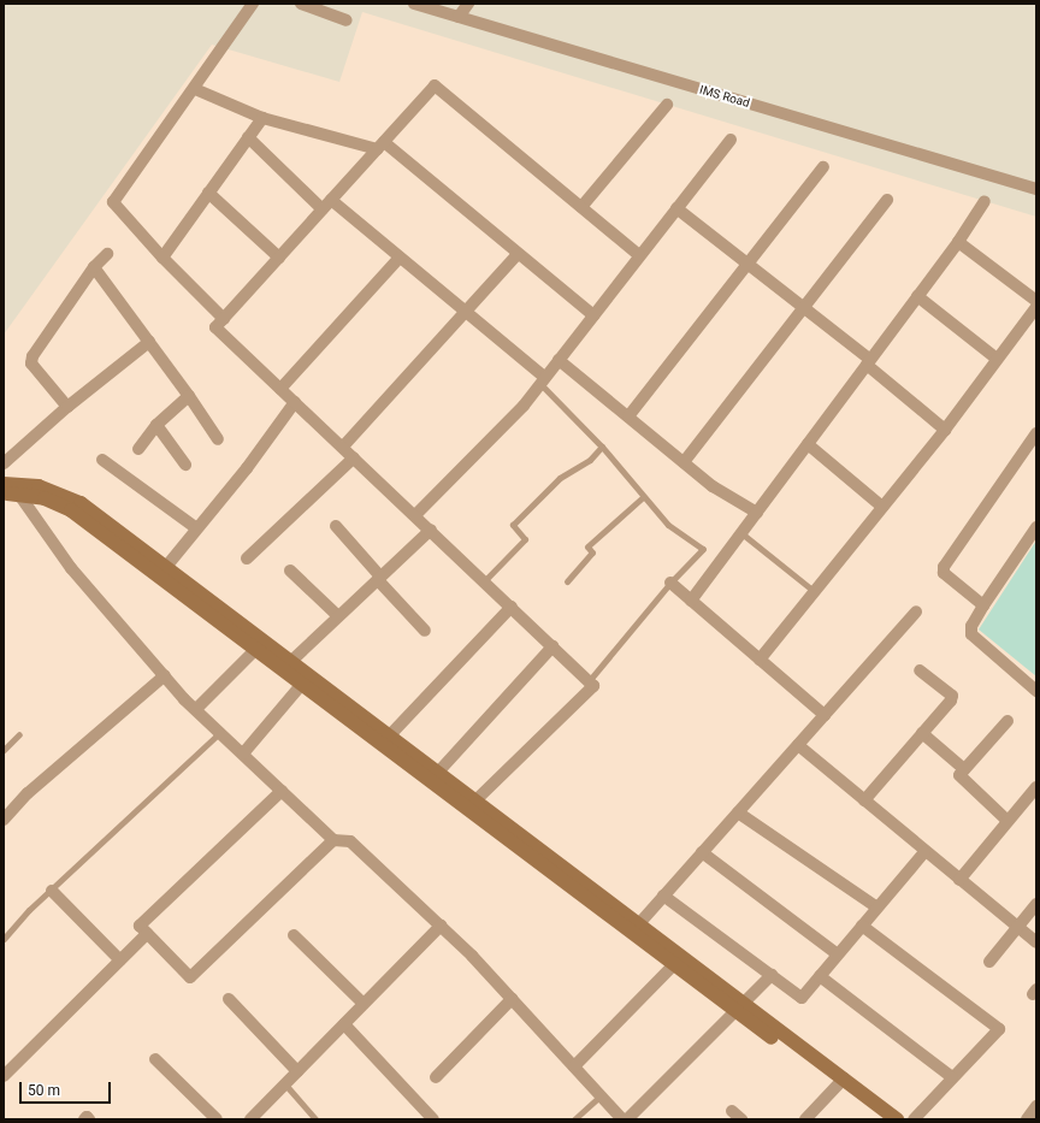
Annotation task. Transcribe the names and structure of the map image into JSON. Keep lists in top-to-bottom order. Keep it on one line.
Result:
{"streets":{"street":["IMS Road"]},"scale_bar":"50 m"}
